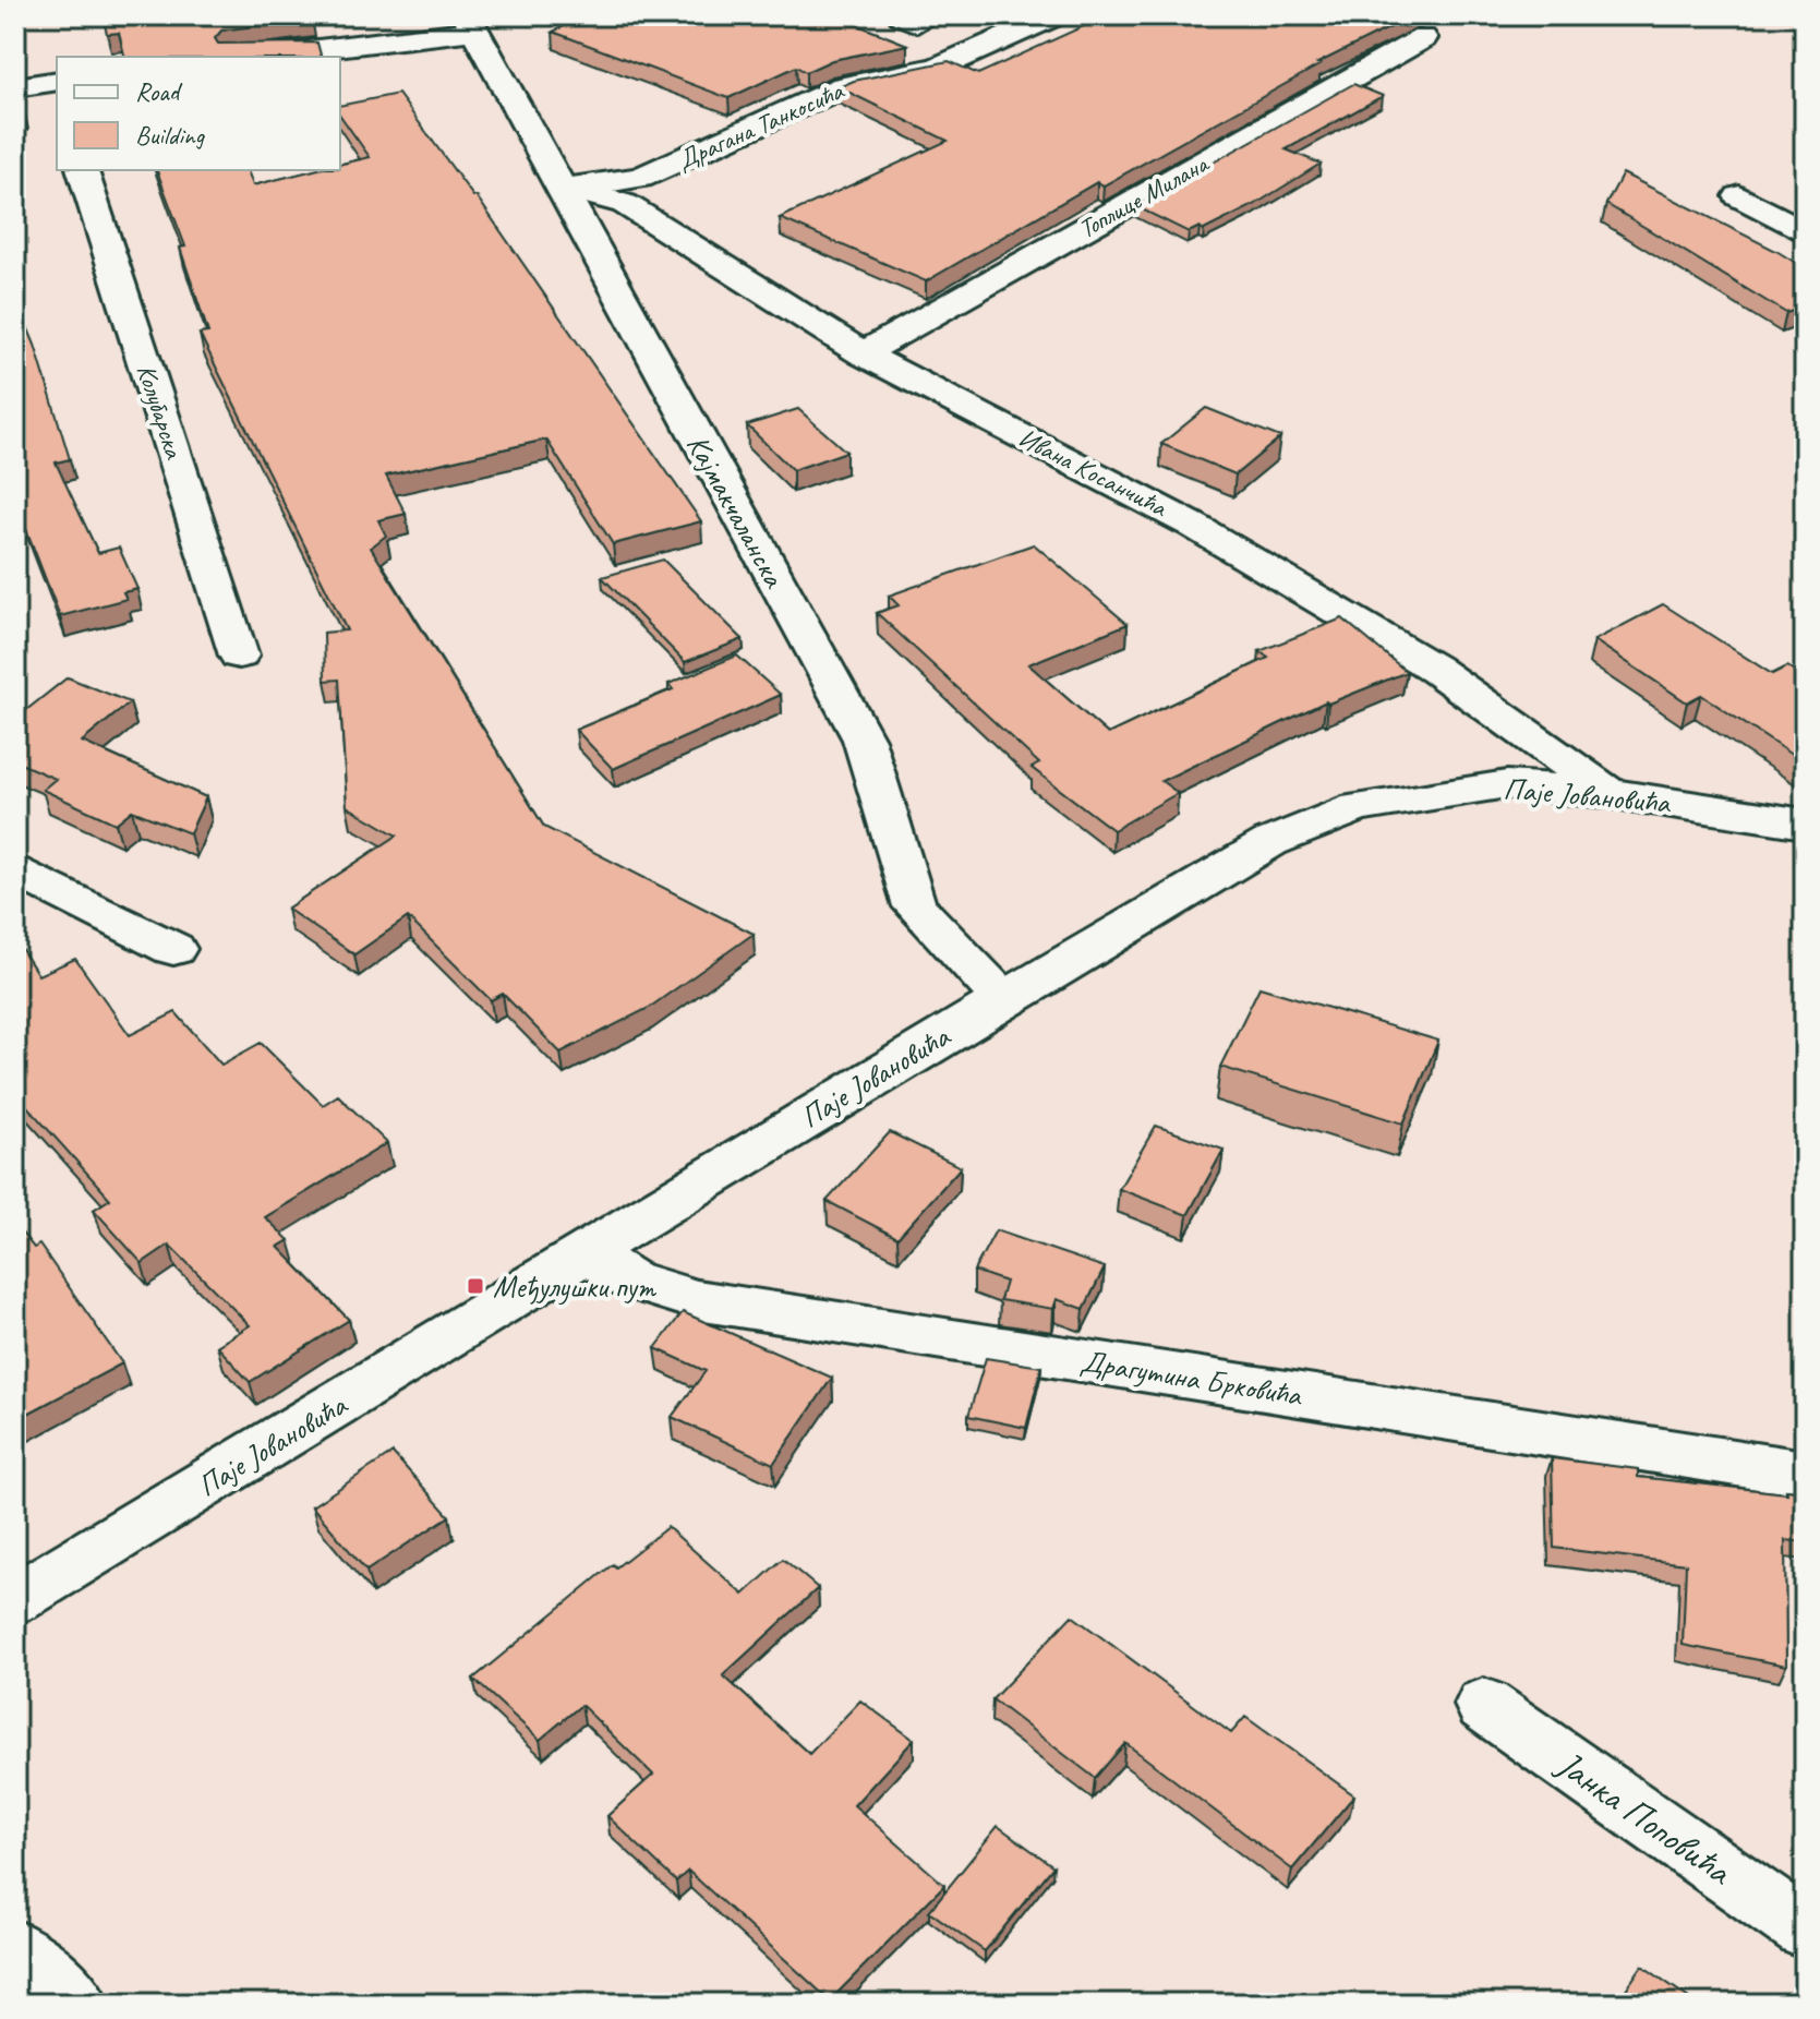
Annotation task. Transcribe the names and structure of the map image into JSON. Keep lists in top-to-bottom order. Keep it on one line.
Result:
{"streets":{"street":["Драгана Танкосића","Топлице Милана","Колубарска","Ивана Косанчића","Кајмакчаланска","Паје Јовановића","Драгутина Брковића","Јанка Поповића"]},"crossings":[["Драгана Танкосића","Ивана Косанчића"],["Драгана Танкосића","Кајмакчаланска"],["Топлице Милана","Ивана Косанчића"],["Ивана Косанчића","Кајмакчаланска"],["Ивана Косанчића","Паје Јовановића"],["Кајмакчаланска","Паје Јовановића"],["Паје Јовановића","Драгутина Брковића"]],"places":{"transit":["Међулушки пут"]},"legend":["Road","Building"]}
